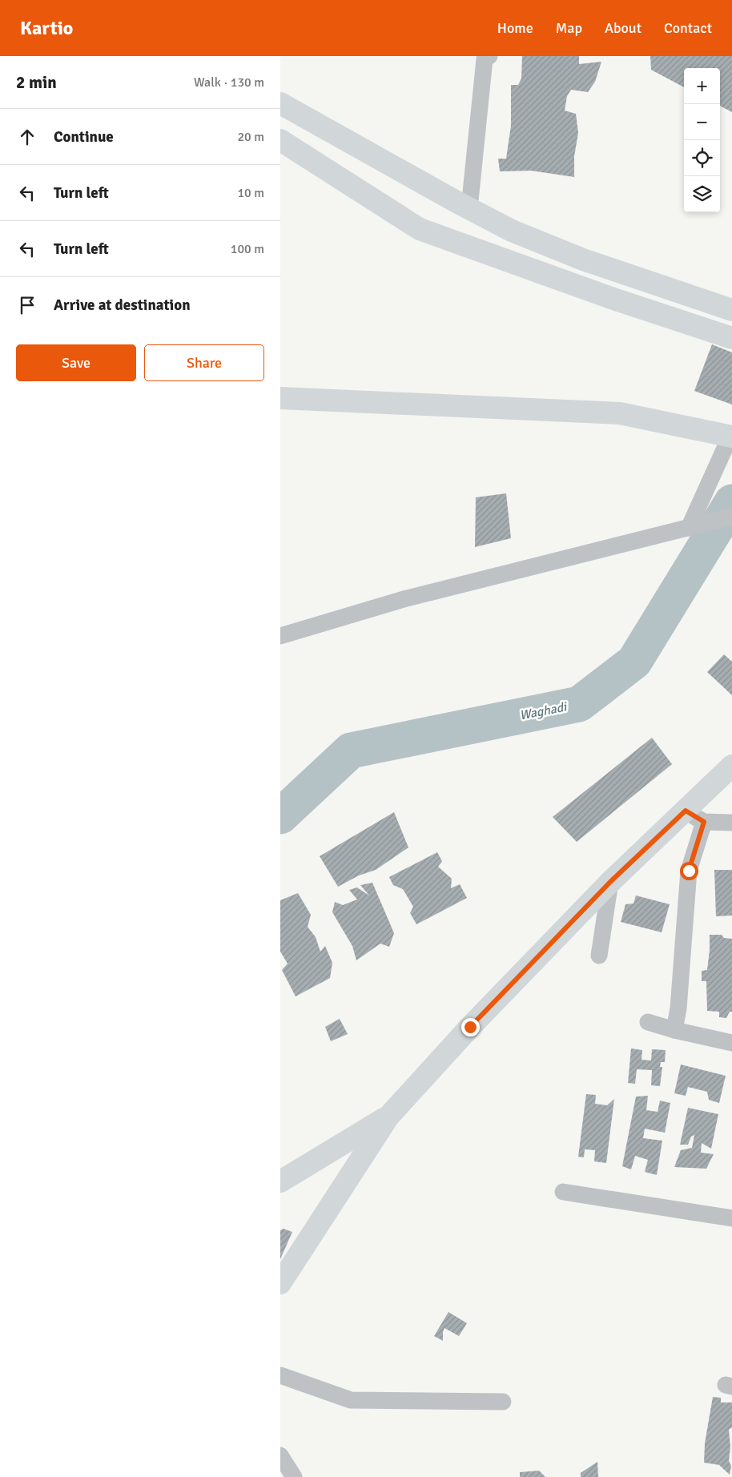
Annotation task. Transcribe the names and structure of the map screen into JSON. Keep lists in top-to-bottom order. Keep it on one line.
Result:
{"water":["Waghadi"],"page":{"header":"Kartio","nav":["Home","Map","About","Contact"],"heading":["2 min","Walk · 130 m"],"map_buttons":["+","−"],"list":[["Continue","20 m"],["Turn left","10 m"],["Turn left","100 m"],"Arrive at destination"],"buttons":["Save","Share"]}}
